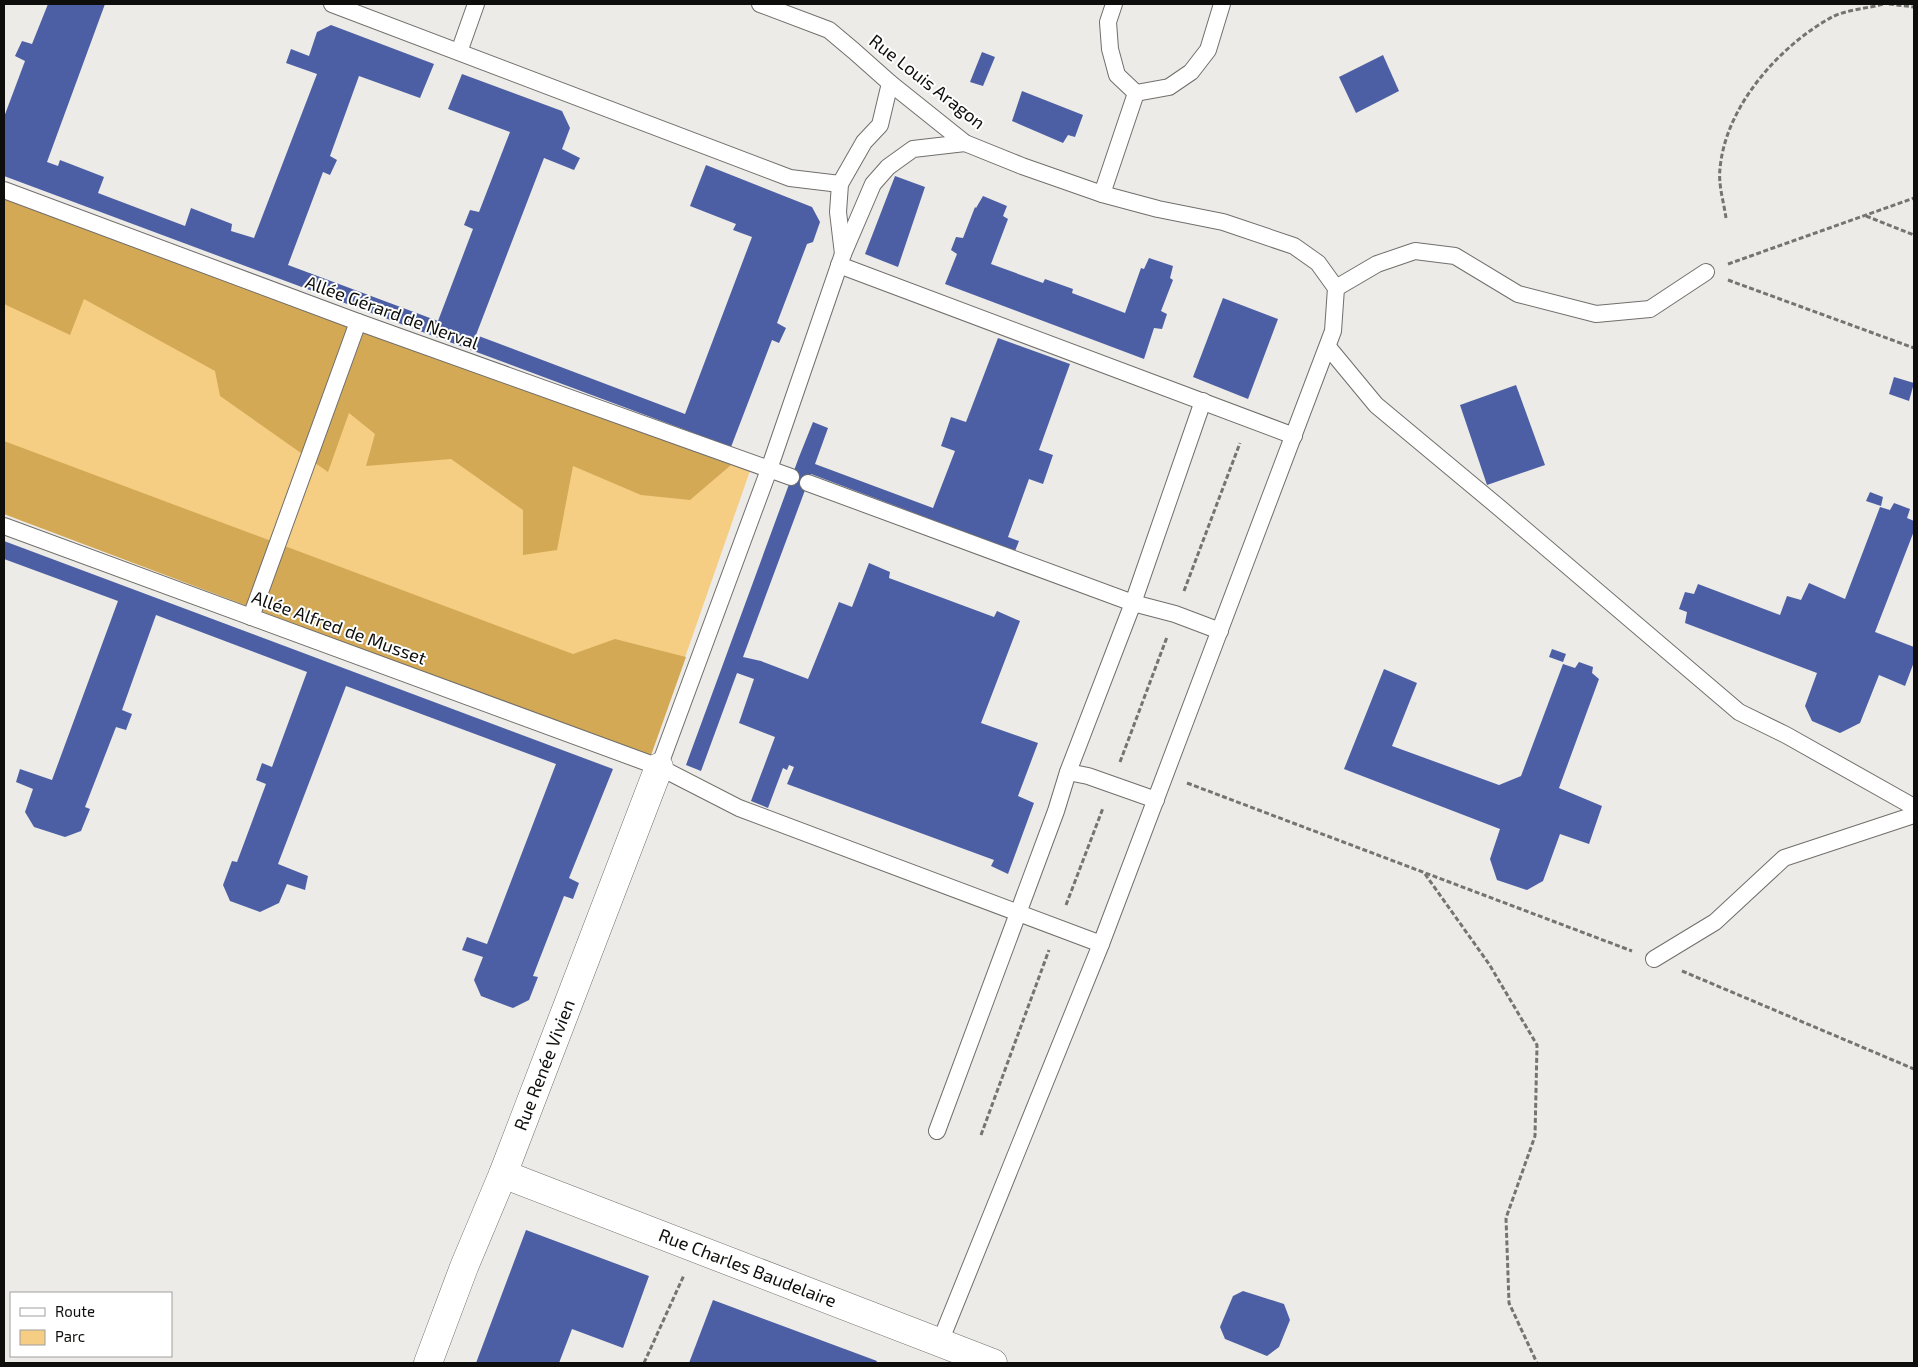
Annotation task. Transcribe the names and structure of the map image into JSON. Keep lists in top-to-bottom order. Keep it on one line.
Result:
{"streets":{"street":["Rue Renée Vivien","Rue Charles Baudelaire"],"lane":["Rue Louis Aragon","Allée Gérard de Nerval","Allée Alfred de Musset"]},"crossings":[["Allée Alfred de Musset","Rue Renée Vivien"],["Rue Renée Vivien","Rue Charles Baudelaire"]],"legend":["Route","Parc"]}
